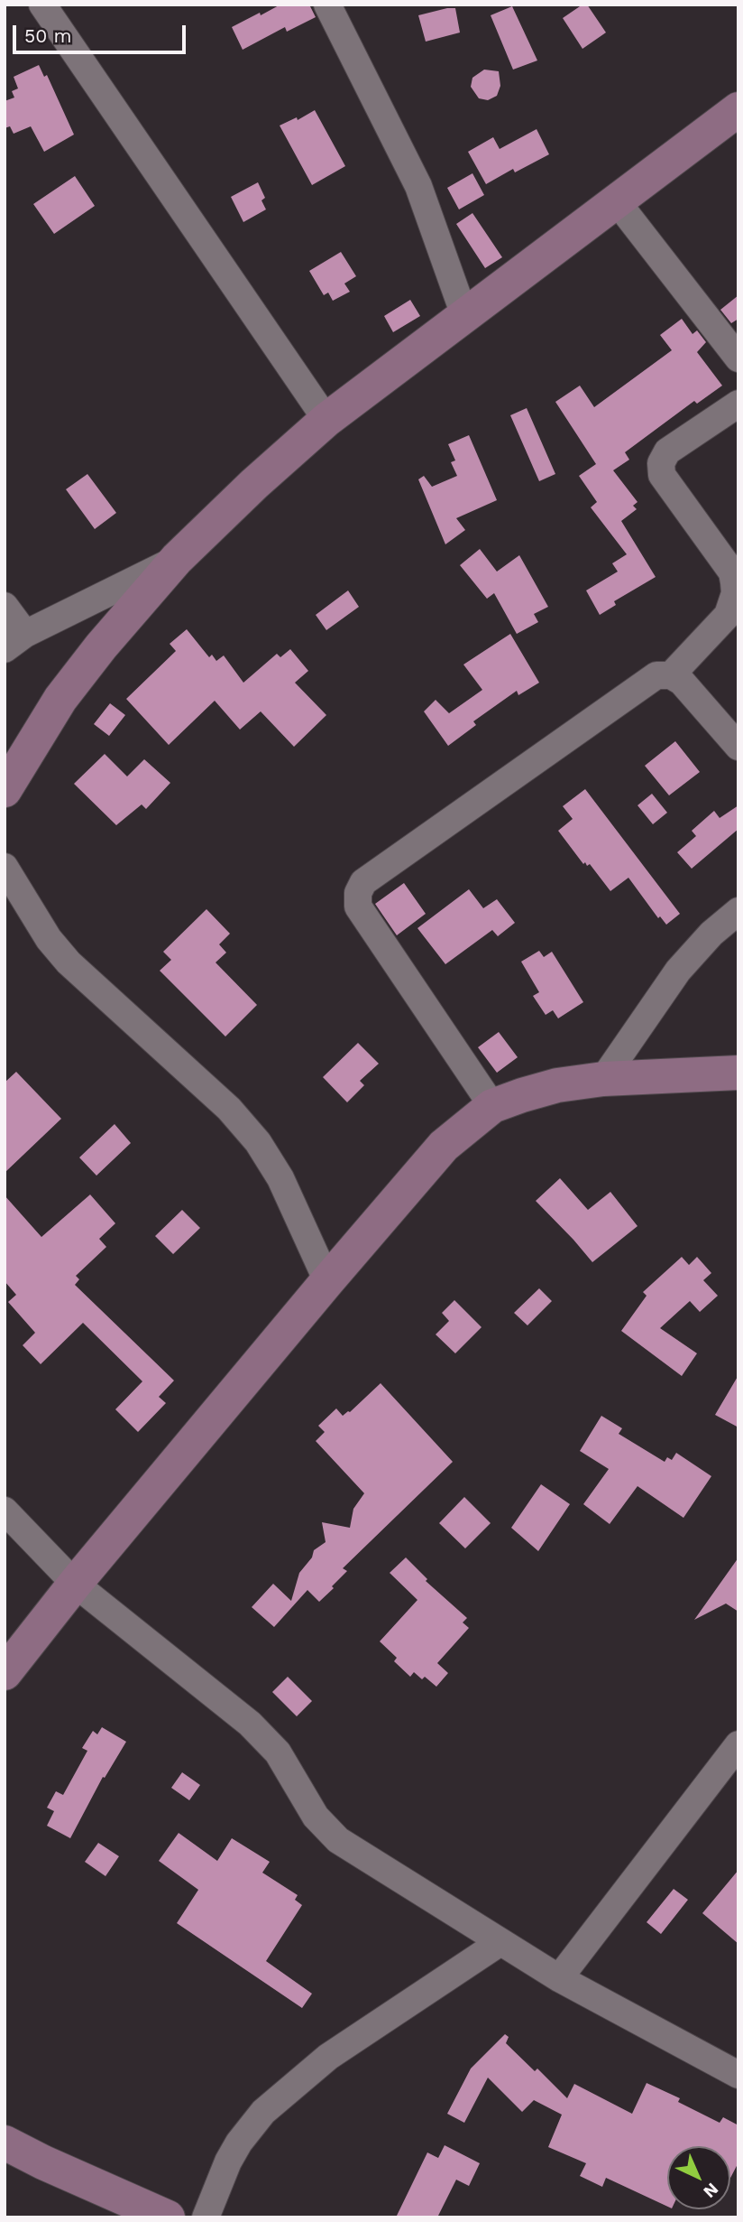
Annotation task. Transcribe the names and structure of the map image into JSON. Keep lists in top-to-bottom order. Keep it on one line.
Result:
{"scale_bar":"50 m","north":"bottom right"}
